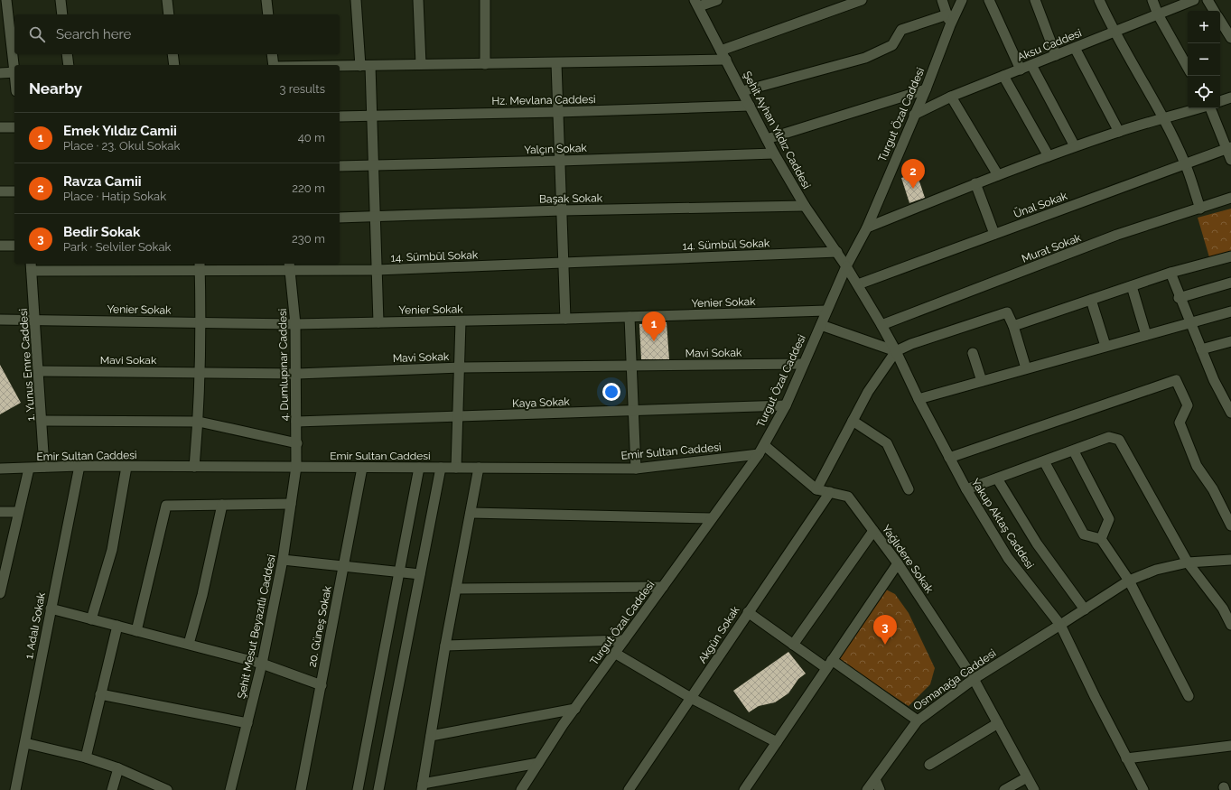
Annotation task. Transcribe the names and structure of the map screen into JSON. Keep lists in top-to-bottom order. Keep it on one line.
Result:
{"streets":{"street":["Aksu Caddesi","Hz. Mevlana Caddesi","Turgut Özal Caddesi","Şehit Ayhan Yıldız Caddesi","Yalçın Sokak","Başak Sokak","Ünal Sokak","14. Sümbül Sokak","Murat Sokak","Yenier Sokak","Mavi Sokak","1. Yunus Emre Caddesi","4. Dumlupınar Caddesi","Kaya Sokak","Emir Sultan Caddesi","Yakup Aktaş Caddesi","Yağlıdere Sokak","1. Adalı Sokak","Şehit Mesut Beyazıtlı Caddesi","20. Güneş Sokak","Akgün Sokak","Osmanağa Caddesi"]},"crossings":[["Aksu Caddesi","Turgut Özal Caddesi"],["Hz. Mevlana Caddesi","Şehit Ayhan Yıldız Caddesi"],["Turgut Özal Caddesi","Şehit Ayhan Yıldız Caddesi"],["Turgut Özal Caddesi","Yenier Sokak"],["Turgut Özal Caddesi","Mavi Sokak"],["Turgut Özal Caddesi","Kaya Sokak"],["Turgut Özal Caddesi","Emir Sultan Caddesi"],["Turgut Özal Caddesi","Yakup Aktaş Caddesi"],["Turgut Özal Caddesi","Yağlıdere Sokak"],["Şehit Ayhan Yıldız Caddesi","Yalçın Sokak"],["Şehit Ayhan Yıldız Caddesi","Başak Sokak"],["Şehit Ayhan Yıldız Caddesi","14. Sümbül Sokak"],["Şehit Ayhan Yıldız Caddesi","Yakup Aktaş Caddesi"],["Ünal Sokak","Yakup Aktaş Caddesi"],["14. Sümbül Sokak","1. Yunus Emre Caddesi"],["14. Sümbül Sokak","4. Dumlupınar Caddesi"],["Murat Sokak","Yakup Aktaş Caddesi"],["Yenier Sokak","1. Yunus Emre Caddesi"],["Yenier Sokak","4. Dumlupınar Caddesi"],["Mavi Sokak","1. Yunus Emre Caddesi"],["Mavi Sokak","4. Dumlupınar Caddesi"],["1. Yunus Emre Caddesi","Emir Sultan Caddesi"],["4. Dumlupınar Caddesi","Kaya Sokak"],["4. Dumlupınar Caddesi","Emir Sultan Caddesi"],["4. Dumlupınar Caddesi","Şehit Mesut Beyazıtlı Caddesi"],["Emir Sultan Caddesi","Yağlıdere Sokak"],["Emir Sultan Caddesi","1. Adalı Sokak"],["Emir Sultan Caddesi","Şehit Mesut Beyazıtlı Caddesi"],["Emir Sultan Caddesi","20. Güneş Sokak"],["Yakup Aktaş Caddesi","Osmanağa Caddesi"],["Yağlıdere Sokak","Akgün Sokak"],["Yağlıdere Sokak","Osmanağa Caddesi"]],"page":{"map_buttons":["+","−"],"search":"Search here","heading":["Nearby","3 results"],"list":[{"mark":"1","name":"Emek Yıldız Camii","note":"Place · 23. Okul Sokak","value":"40 m"},{"mark":"2","name":"Ravza Camii","note":"Place · Hatip Sokak","value":"220 m"},{"mark":"3","name":"Bedir Sokak","note":"Park · Selviler Sokak","value":"230 m"}],"pins":["2","1","3"]}}
